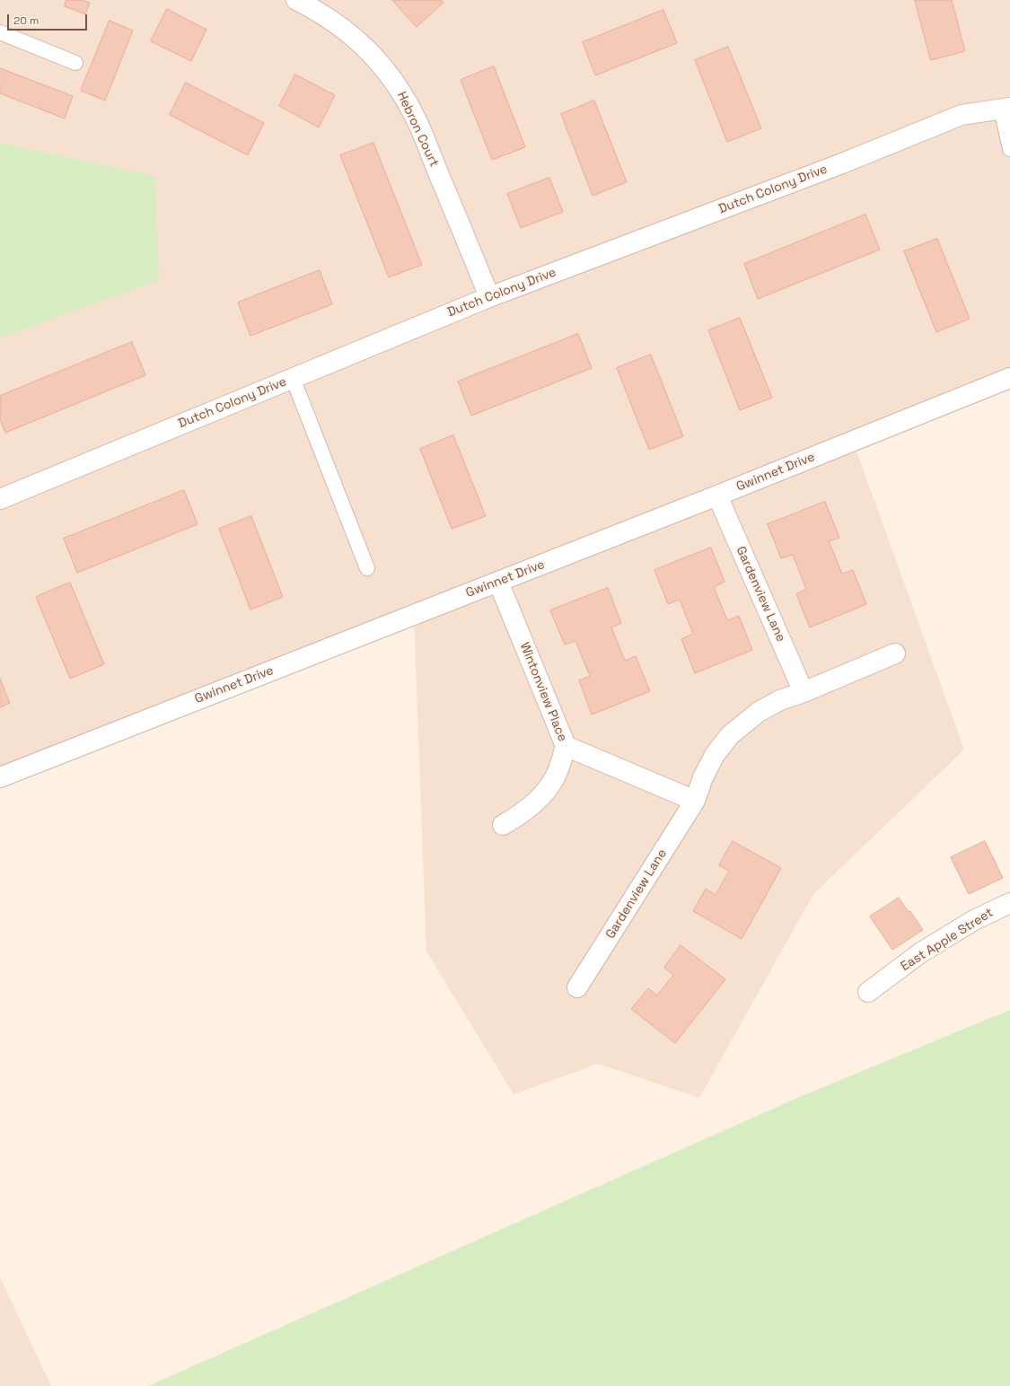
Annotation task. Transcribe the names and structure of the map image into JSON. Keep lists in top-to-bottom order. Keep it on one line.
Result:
{"streets":{"street":["Hebron Court","Dutch Colony Drive","Gwinnet Drive","Gardenview Lane","Wintonview Place","East Apple Street"]},"crossings":[["Hebron Court","Dutch Colony Drive"],["Gwinnet Drive","Gardenview Lane"],["Gwinnet Drive","Wintonview Place"]],"scale_bar":"20 m"}
